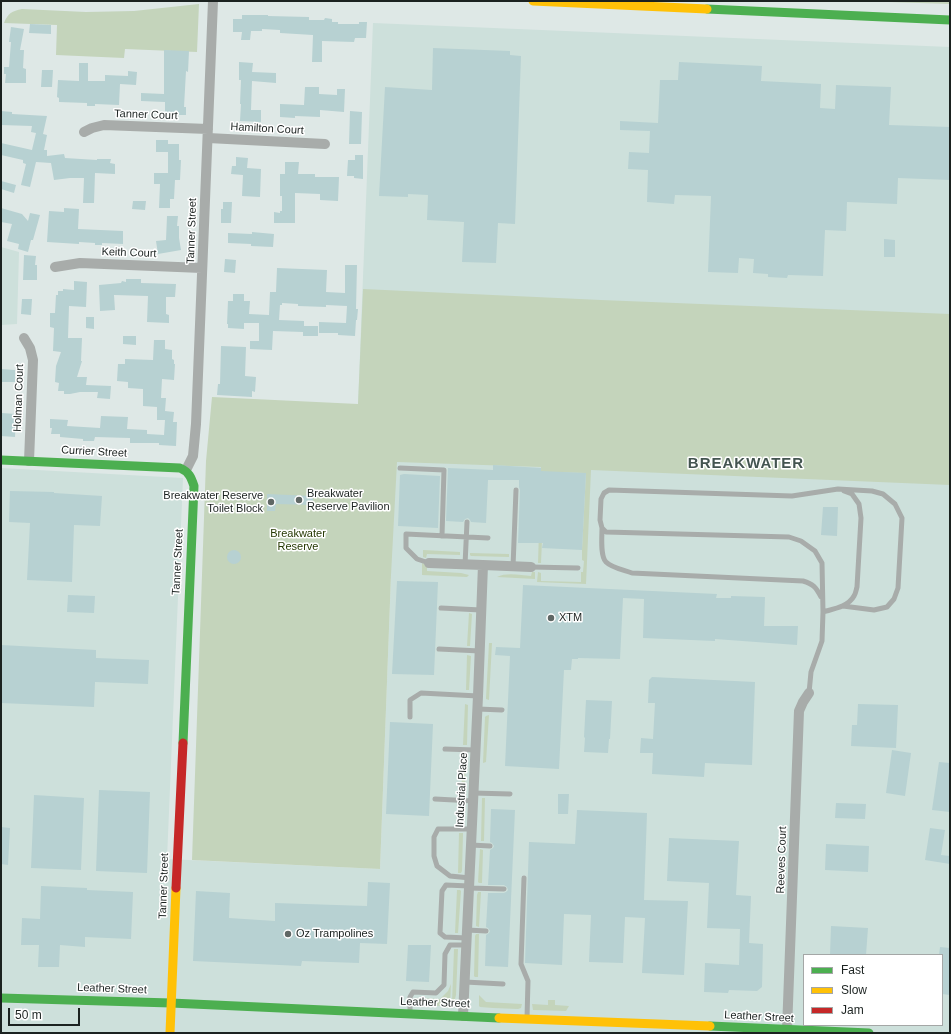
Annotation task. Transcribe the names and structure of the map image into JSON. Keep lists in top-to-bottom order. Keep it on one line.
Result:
{"streets":{"street":["Tanner Court","Hamilton Court","Tanner Street","Keith Court","Holman Court","Currier Street","Industrial Place","Reeves Court","Leather Street"]},"crossings":[["Tanner Court","Hamilton Court"],["Tanner Court","Tanner Street"],["Hamilton Court","Tanner Street"],["Tanner Street","Keith Court"],["Tanner Street","Currier Street"],["Tanner Street","Leather Street"],["Holman Court","Currier Street"],["Industrial Place","Leather Street"],["Reeves Court","Leather Street"]],"districts":["BREAKWATER"],"parks":["Breakwater Reserve"],"places":["Breakwater Reserve Pavilion","Breakwater Reserve Toilet Block","XTM","Oz Trampolines"],"legend":["Fast","Slow","Jam"],"scale_bar":"50 m"}
